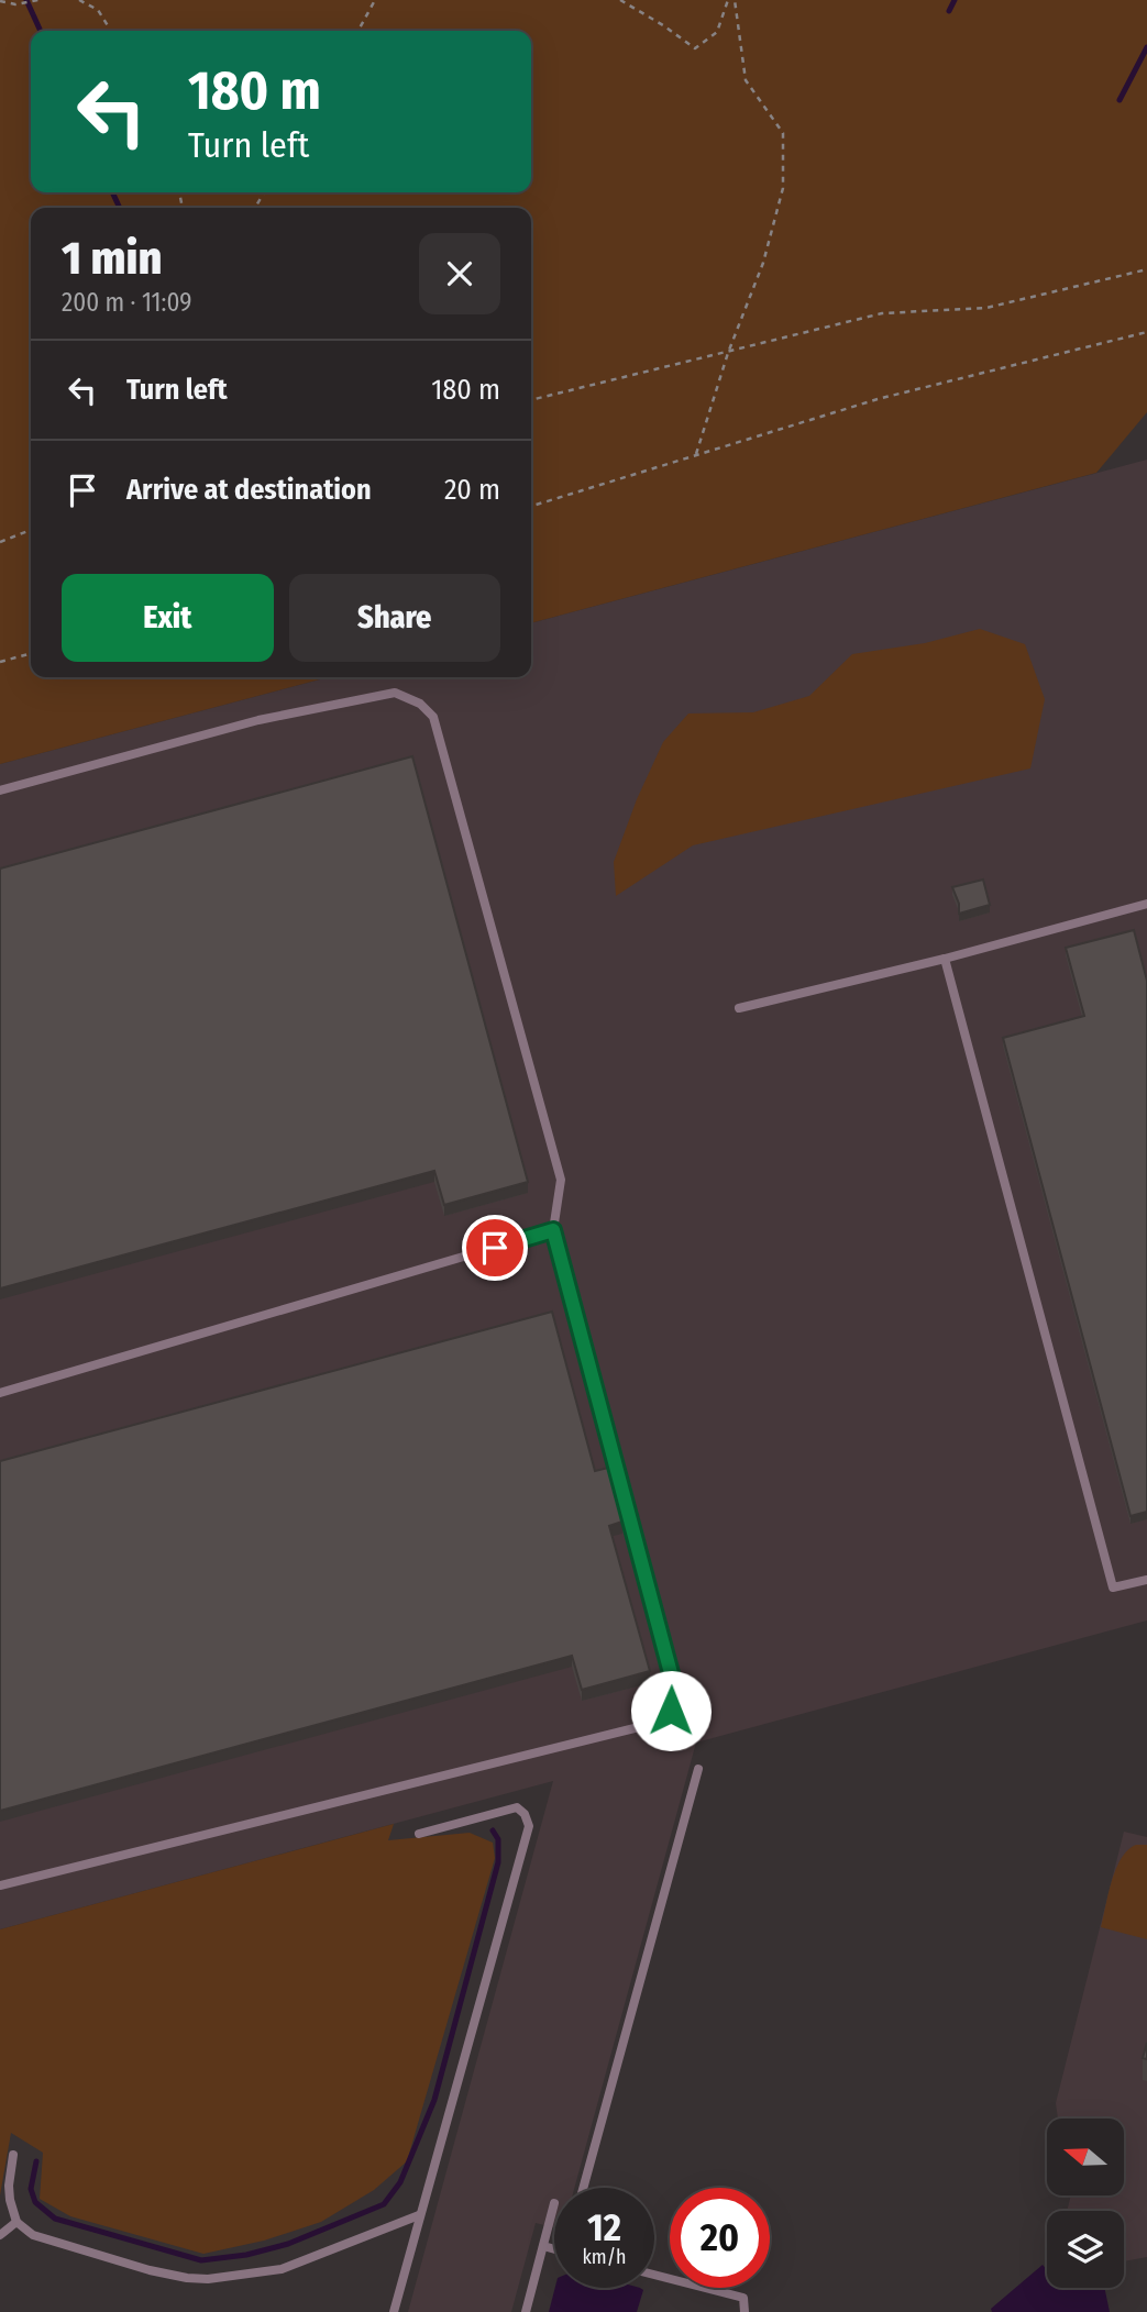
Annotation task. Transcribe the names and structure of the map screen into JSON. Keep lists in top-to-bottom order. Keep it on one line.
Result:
{"north":"left","page":{"turn":["180 m","Turn left"],"heading":["1 min","200 m · 11:09"],"list":[{"name":"Turn left","value":"180 m"},{"name":"Arrive at destination","value":"20 m"}],"buttons":["Exit","Share"],"speed":"12 km/h","limit":"20"}}
